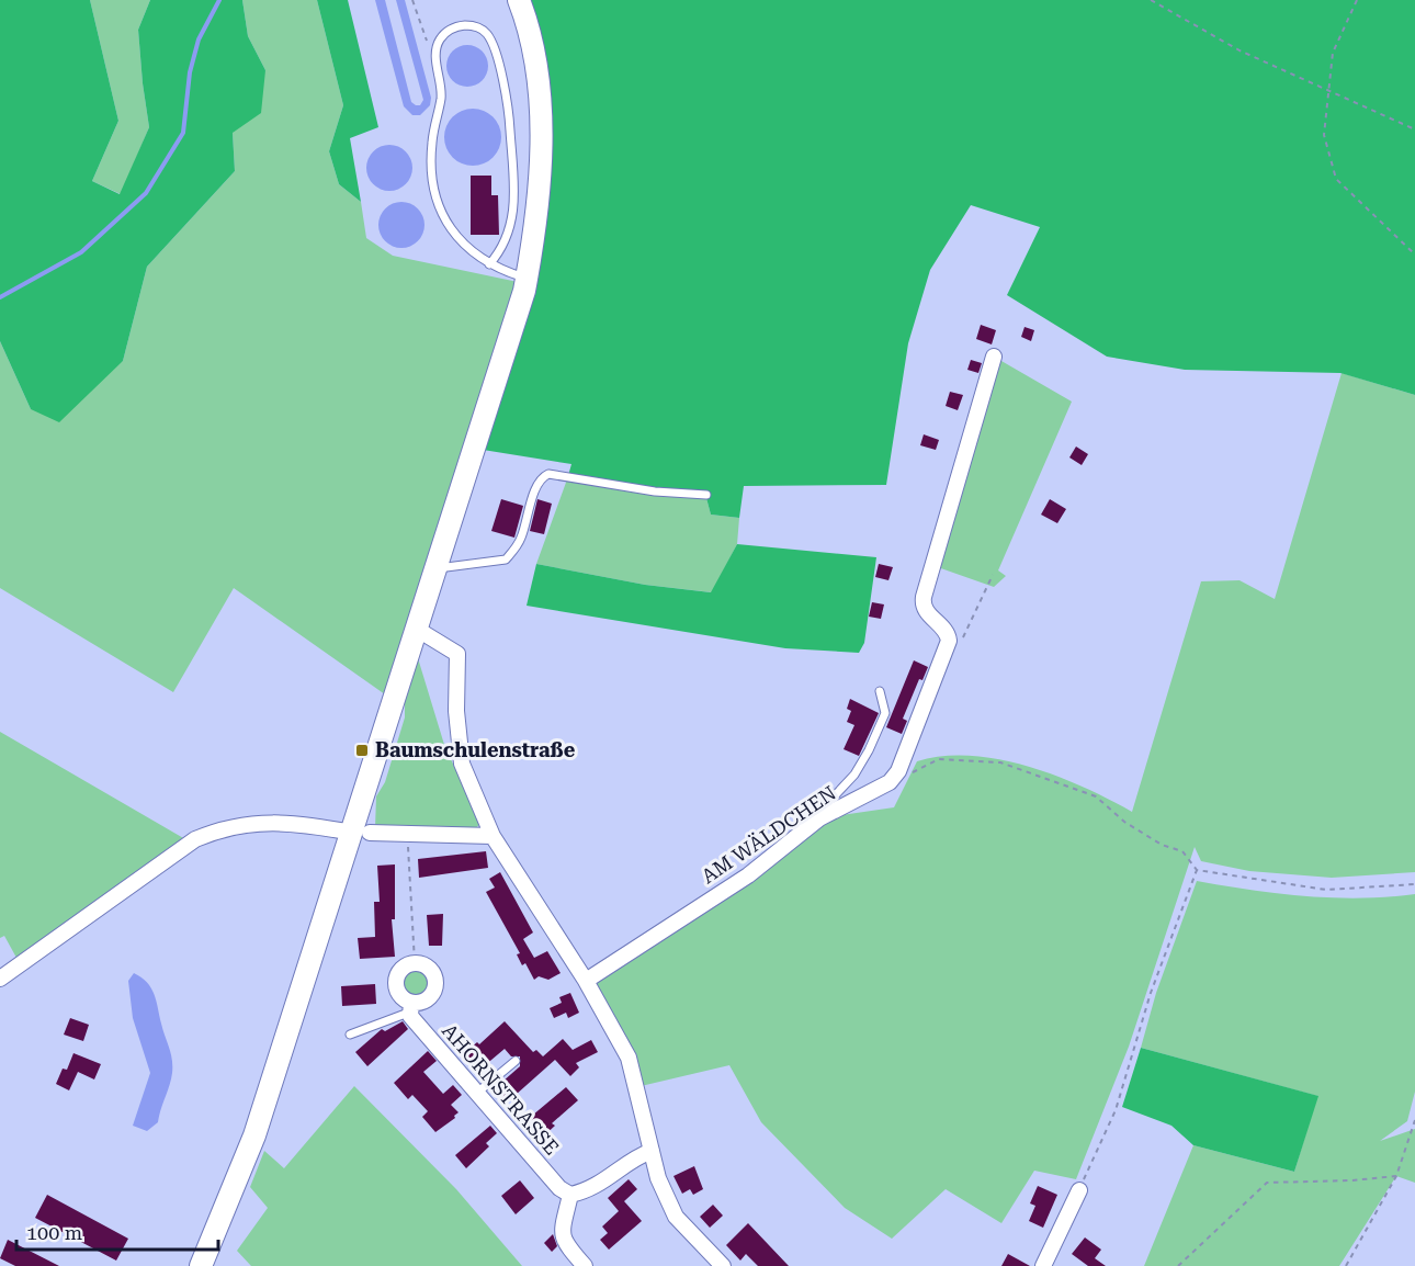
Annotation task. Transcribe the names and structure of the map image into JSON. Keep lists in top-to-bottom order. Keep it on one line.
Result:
{"streets":{"street":["AM WÄLDCHEN","AHORNSTRASSE"]},"places":{"transit":["Baumschulenstraße"]},"scale_bar":"100 m"}
